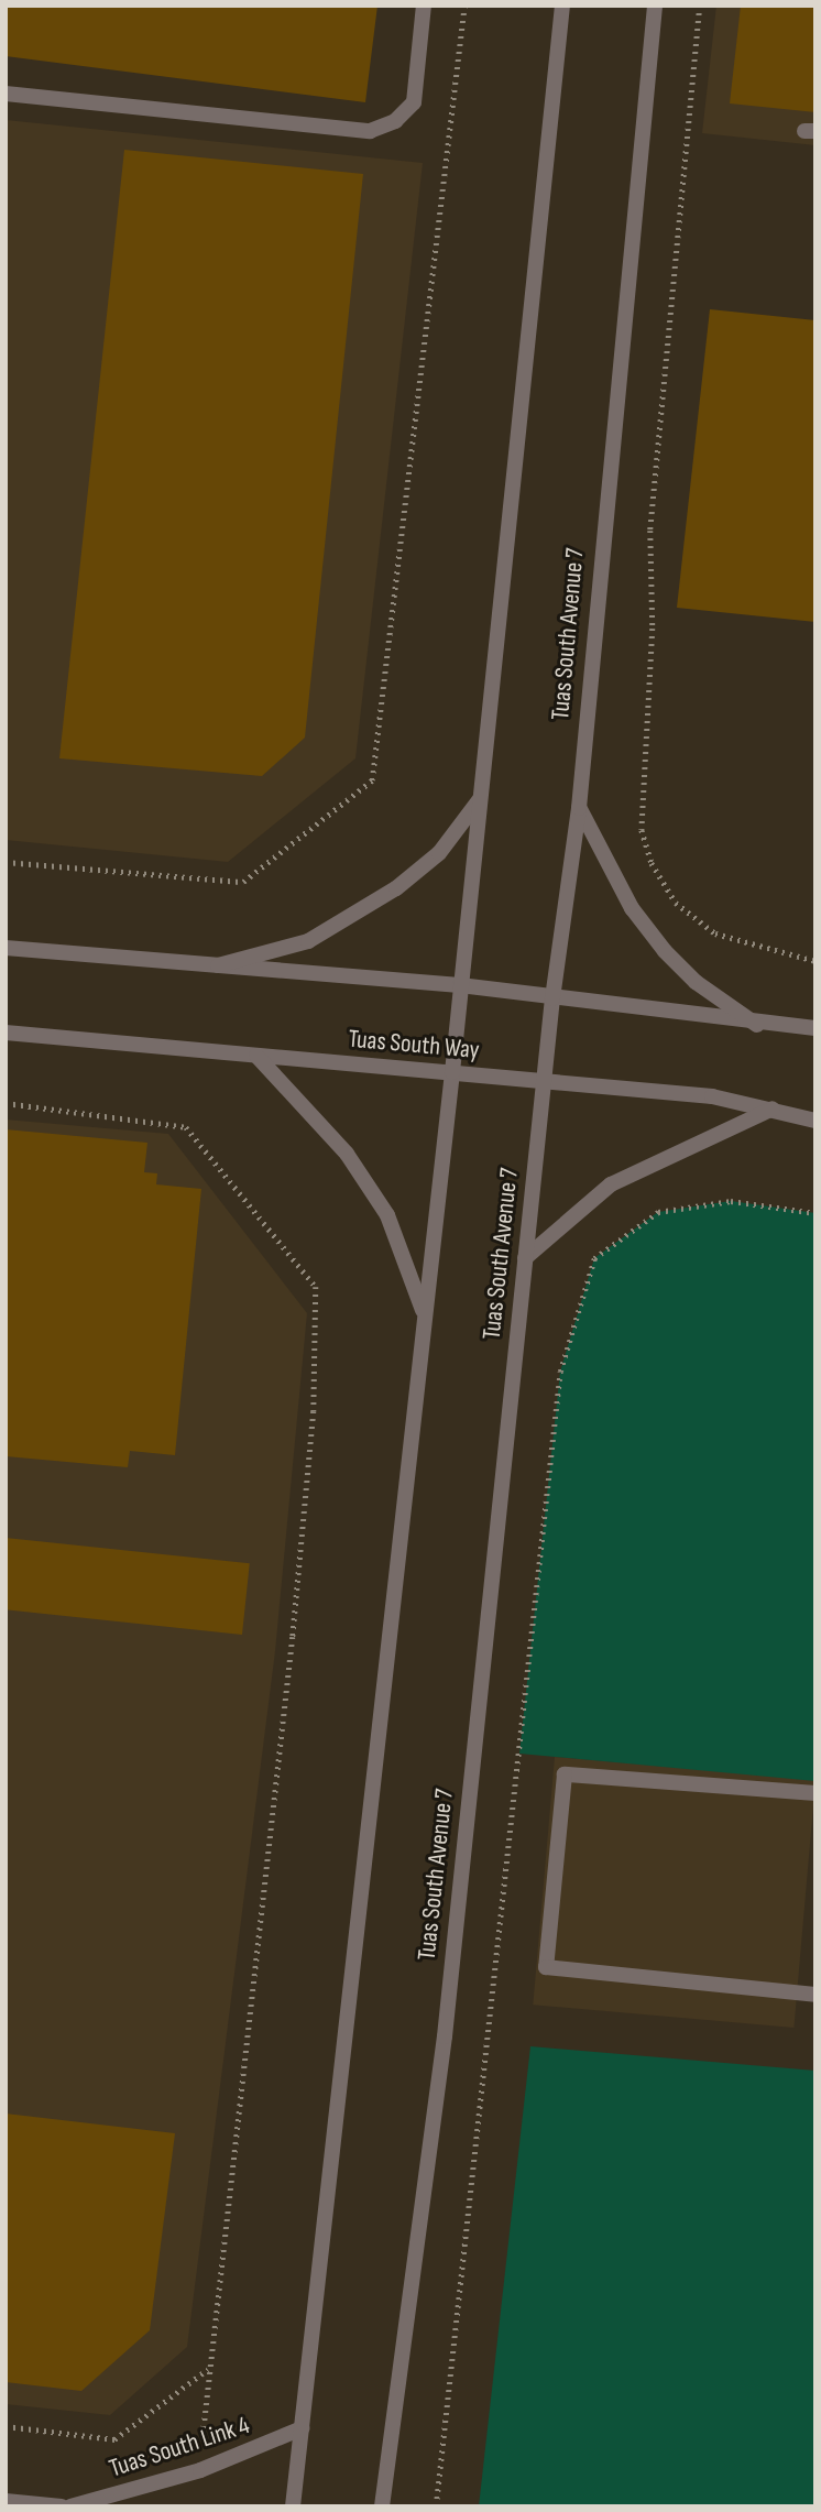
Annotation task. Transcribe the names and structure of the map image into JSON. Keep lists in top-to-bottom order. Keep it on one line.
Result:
{"streets":{"street":["Tuas South Avenue 7","Tuas South Way","Tuas South Link 4"]},"crossings":[["Tuas South Avenue 7","Tuas South Way"]]}
